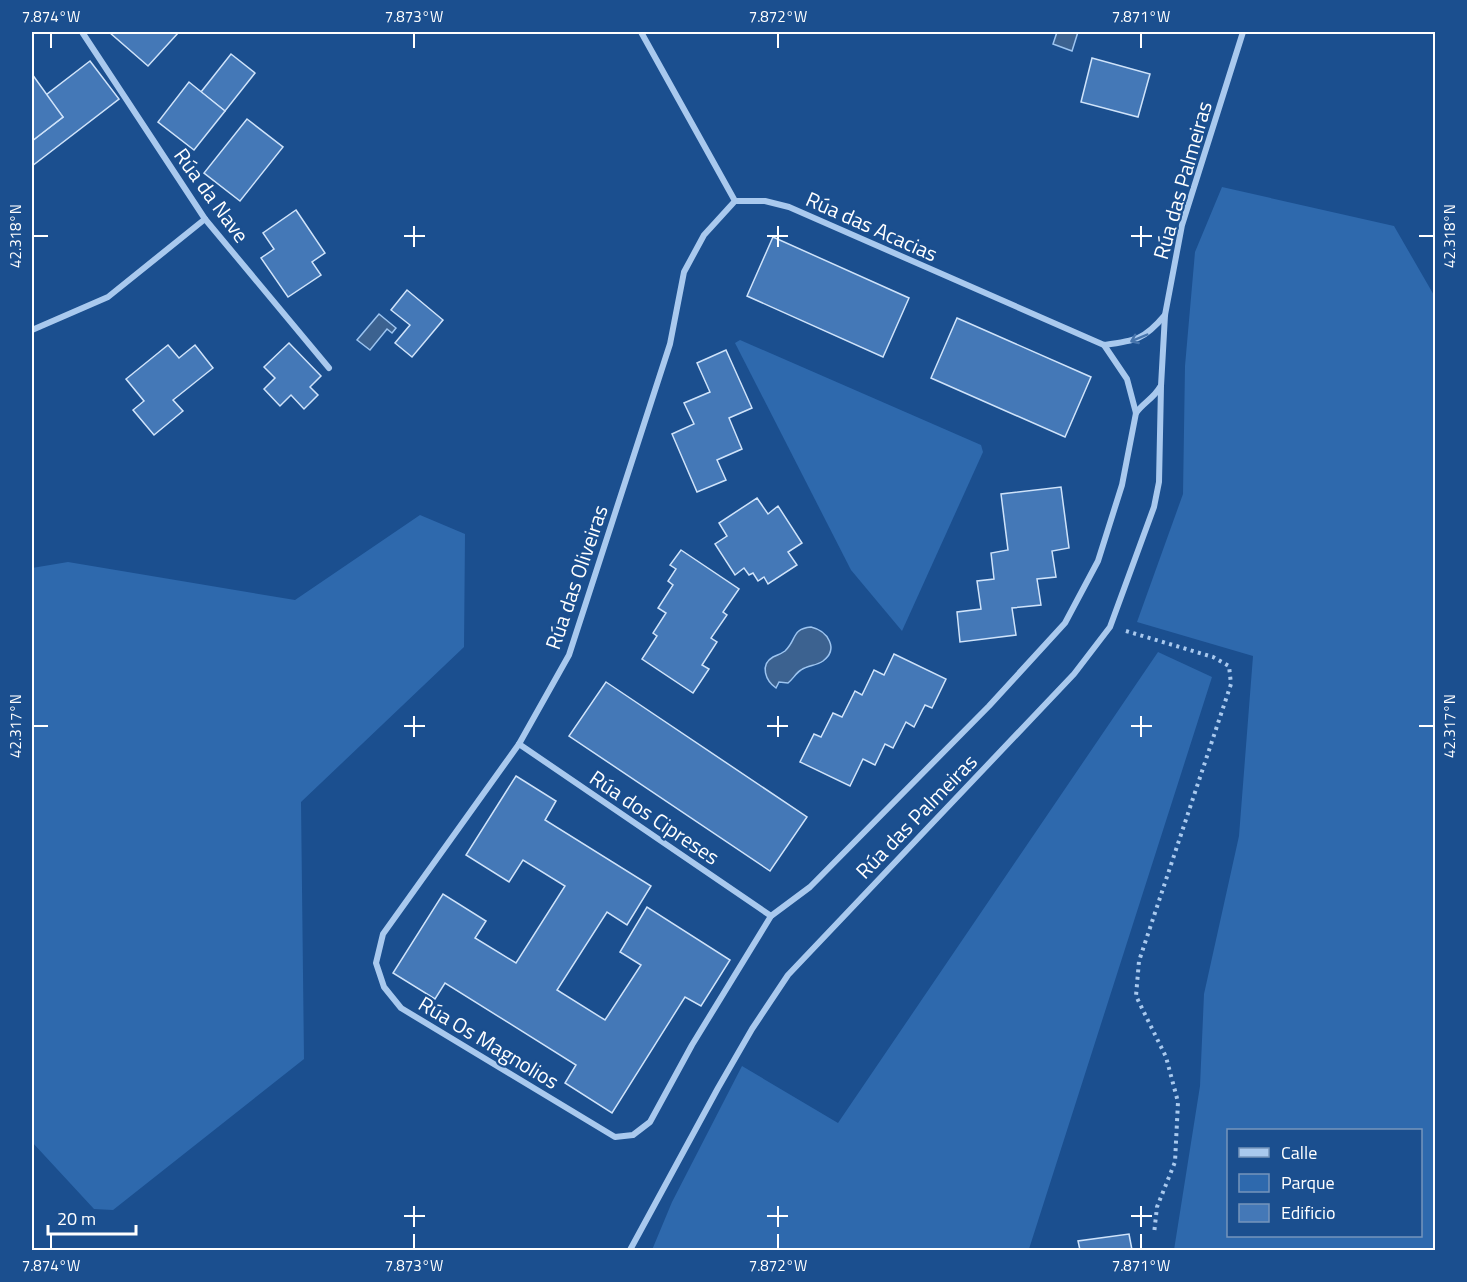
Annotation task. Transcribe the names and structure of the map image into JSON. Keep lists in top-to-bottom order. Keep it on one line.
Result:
{"streets":{"street":["Rúa das Palmeiras","Rúa da Nave","Rúa das Acacias","Rúa das Oliveiras","Rúa dos Cipreses","Rúa Os Magnolios"]},"crossings":[["Rúa das Palmeiras","Rúa das Acacias"],["Rúa das Palmeiras","Rúa dos Cipreses"],["Rúa das Palmeiras","Rúa Os Magnolios"],["Rúa das Acacias","Rúa das Oliveiras"],["Rúa das Oliveiras","Rúa dos Cipreses"],["Rúa das Oliveiras","Rúa Os Magnolios"]],"legend":["Calle","Parque","Edificio"],"scale_bar":"20 m","coordinates":["7.874°W","7.873°W","7.872°W","7.871°W","42.318°N","42.317°N"]}
